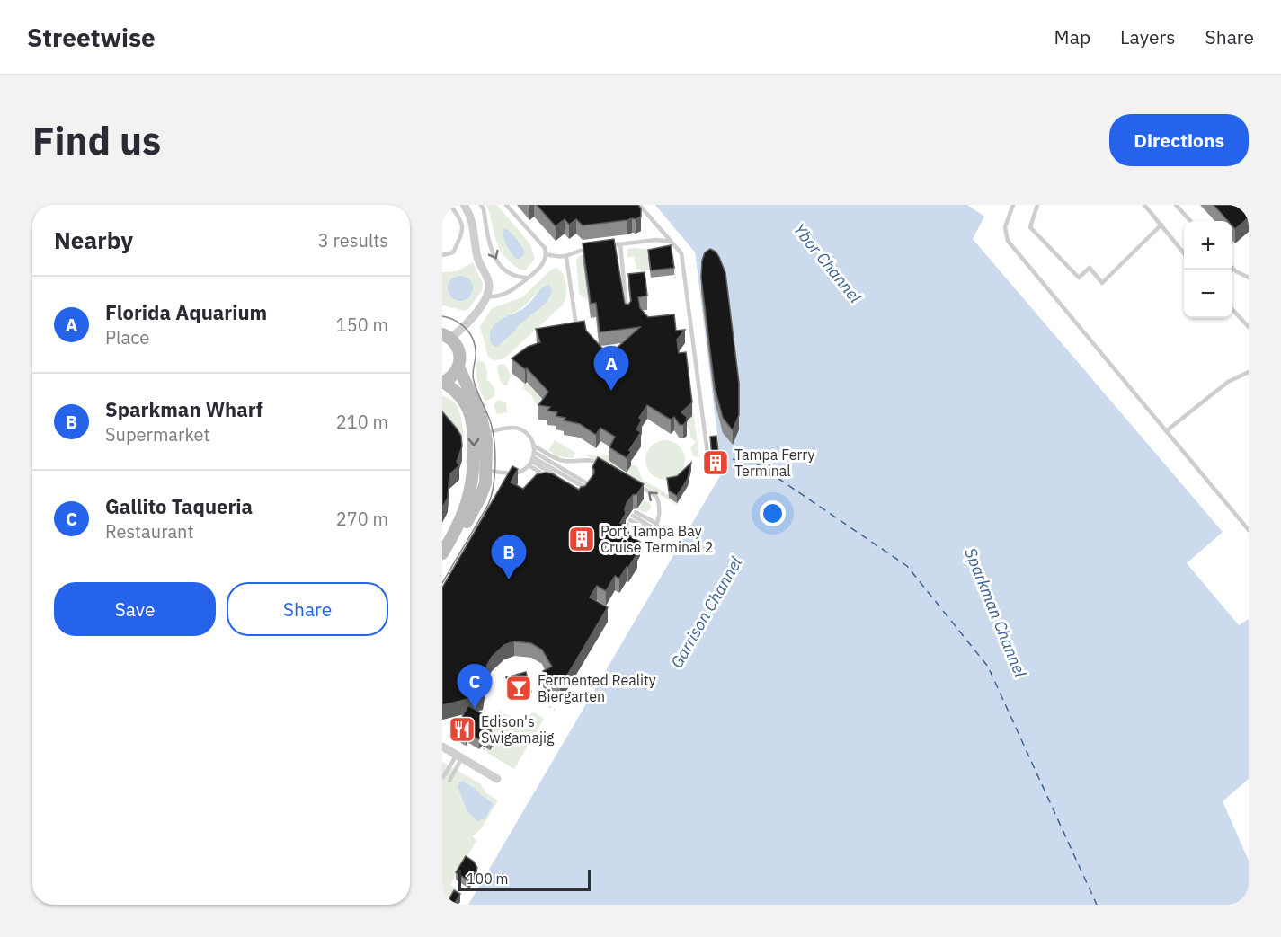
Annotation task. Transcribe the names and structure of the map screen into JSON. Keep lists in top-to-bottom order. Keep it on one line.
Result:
{"water":["Ybor Channel","Garrison Channel","Sparkman Channel"],"places":{"building":["Tampa Ferry Terminal","Port Tampa Bay Cruise Terminal 2"],"bar":["Fermented Reality Biergarten"],"restaurant":["Edison's Swigamajig"]},"scale_bar":"100 m","page":{"header":"Streetwise","nav":["Map","Layers","Share"],"buttons":["Directions",["Save","Share"]],"title":"Find us","heading":["Nearby","3 results"],"map_buttons":["+","−"],"list":[{"mark":"A","name":"Florida Aquarium","note":"Place","value":"150 m"},{"mark":"B","name":"Sparkman Wharf","note":"Supermarket","value":"210 m"},{"mark":"C","name":"Gallito Taqueria","note":"Restaurant","value":"270 m"}],"pins":["A","B","C"],"scale":"100 m"}}
